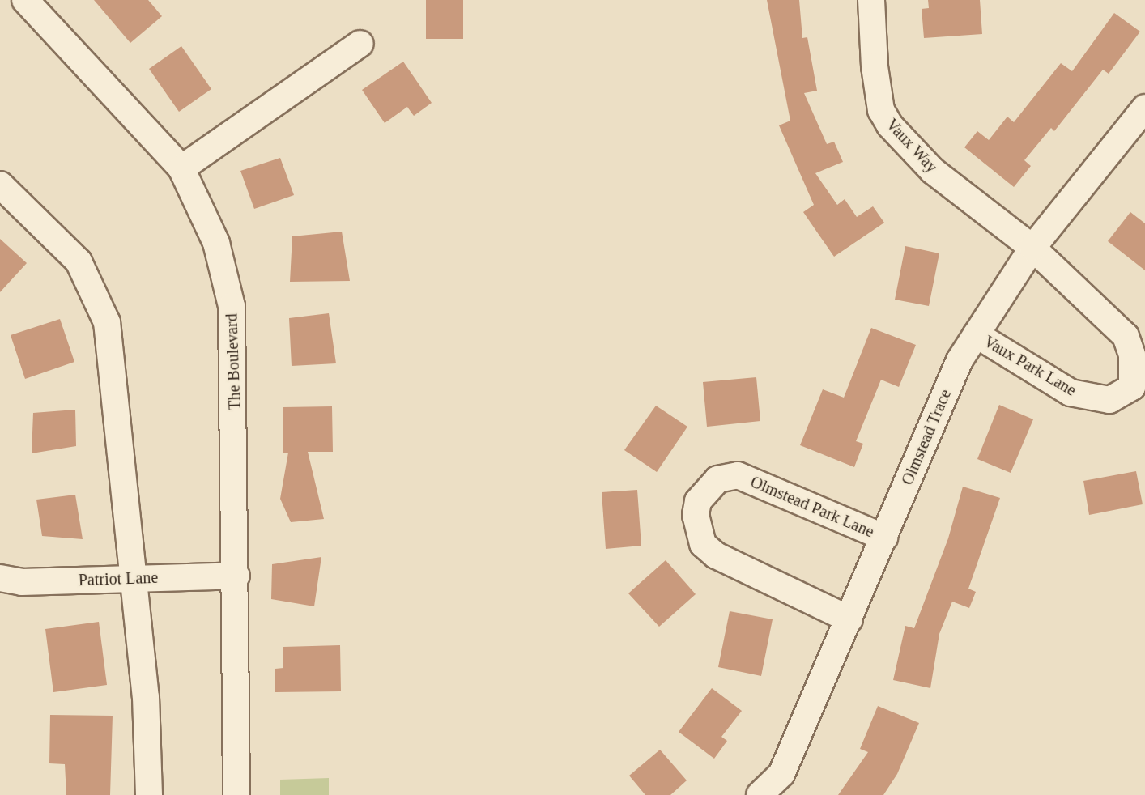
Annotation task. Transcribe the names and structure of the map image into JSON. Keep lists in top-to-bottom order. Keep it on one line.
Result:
{"streets":{"street":["Vaux Way","The Boulevard","Vaux Park Lane","Olmstead Trace","Olmstead Park Lane","Patriot Lane"]},"crossings":[["Vaux Way","Vaux Park Lane"],["Vaux Way","Olmstead Trace"],["The Boulevard","Patriot Lane"],["Vaux Park Lane","Olmstead Trace"],["Olmstead Trace","Olmstead Park Lane"]]}
